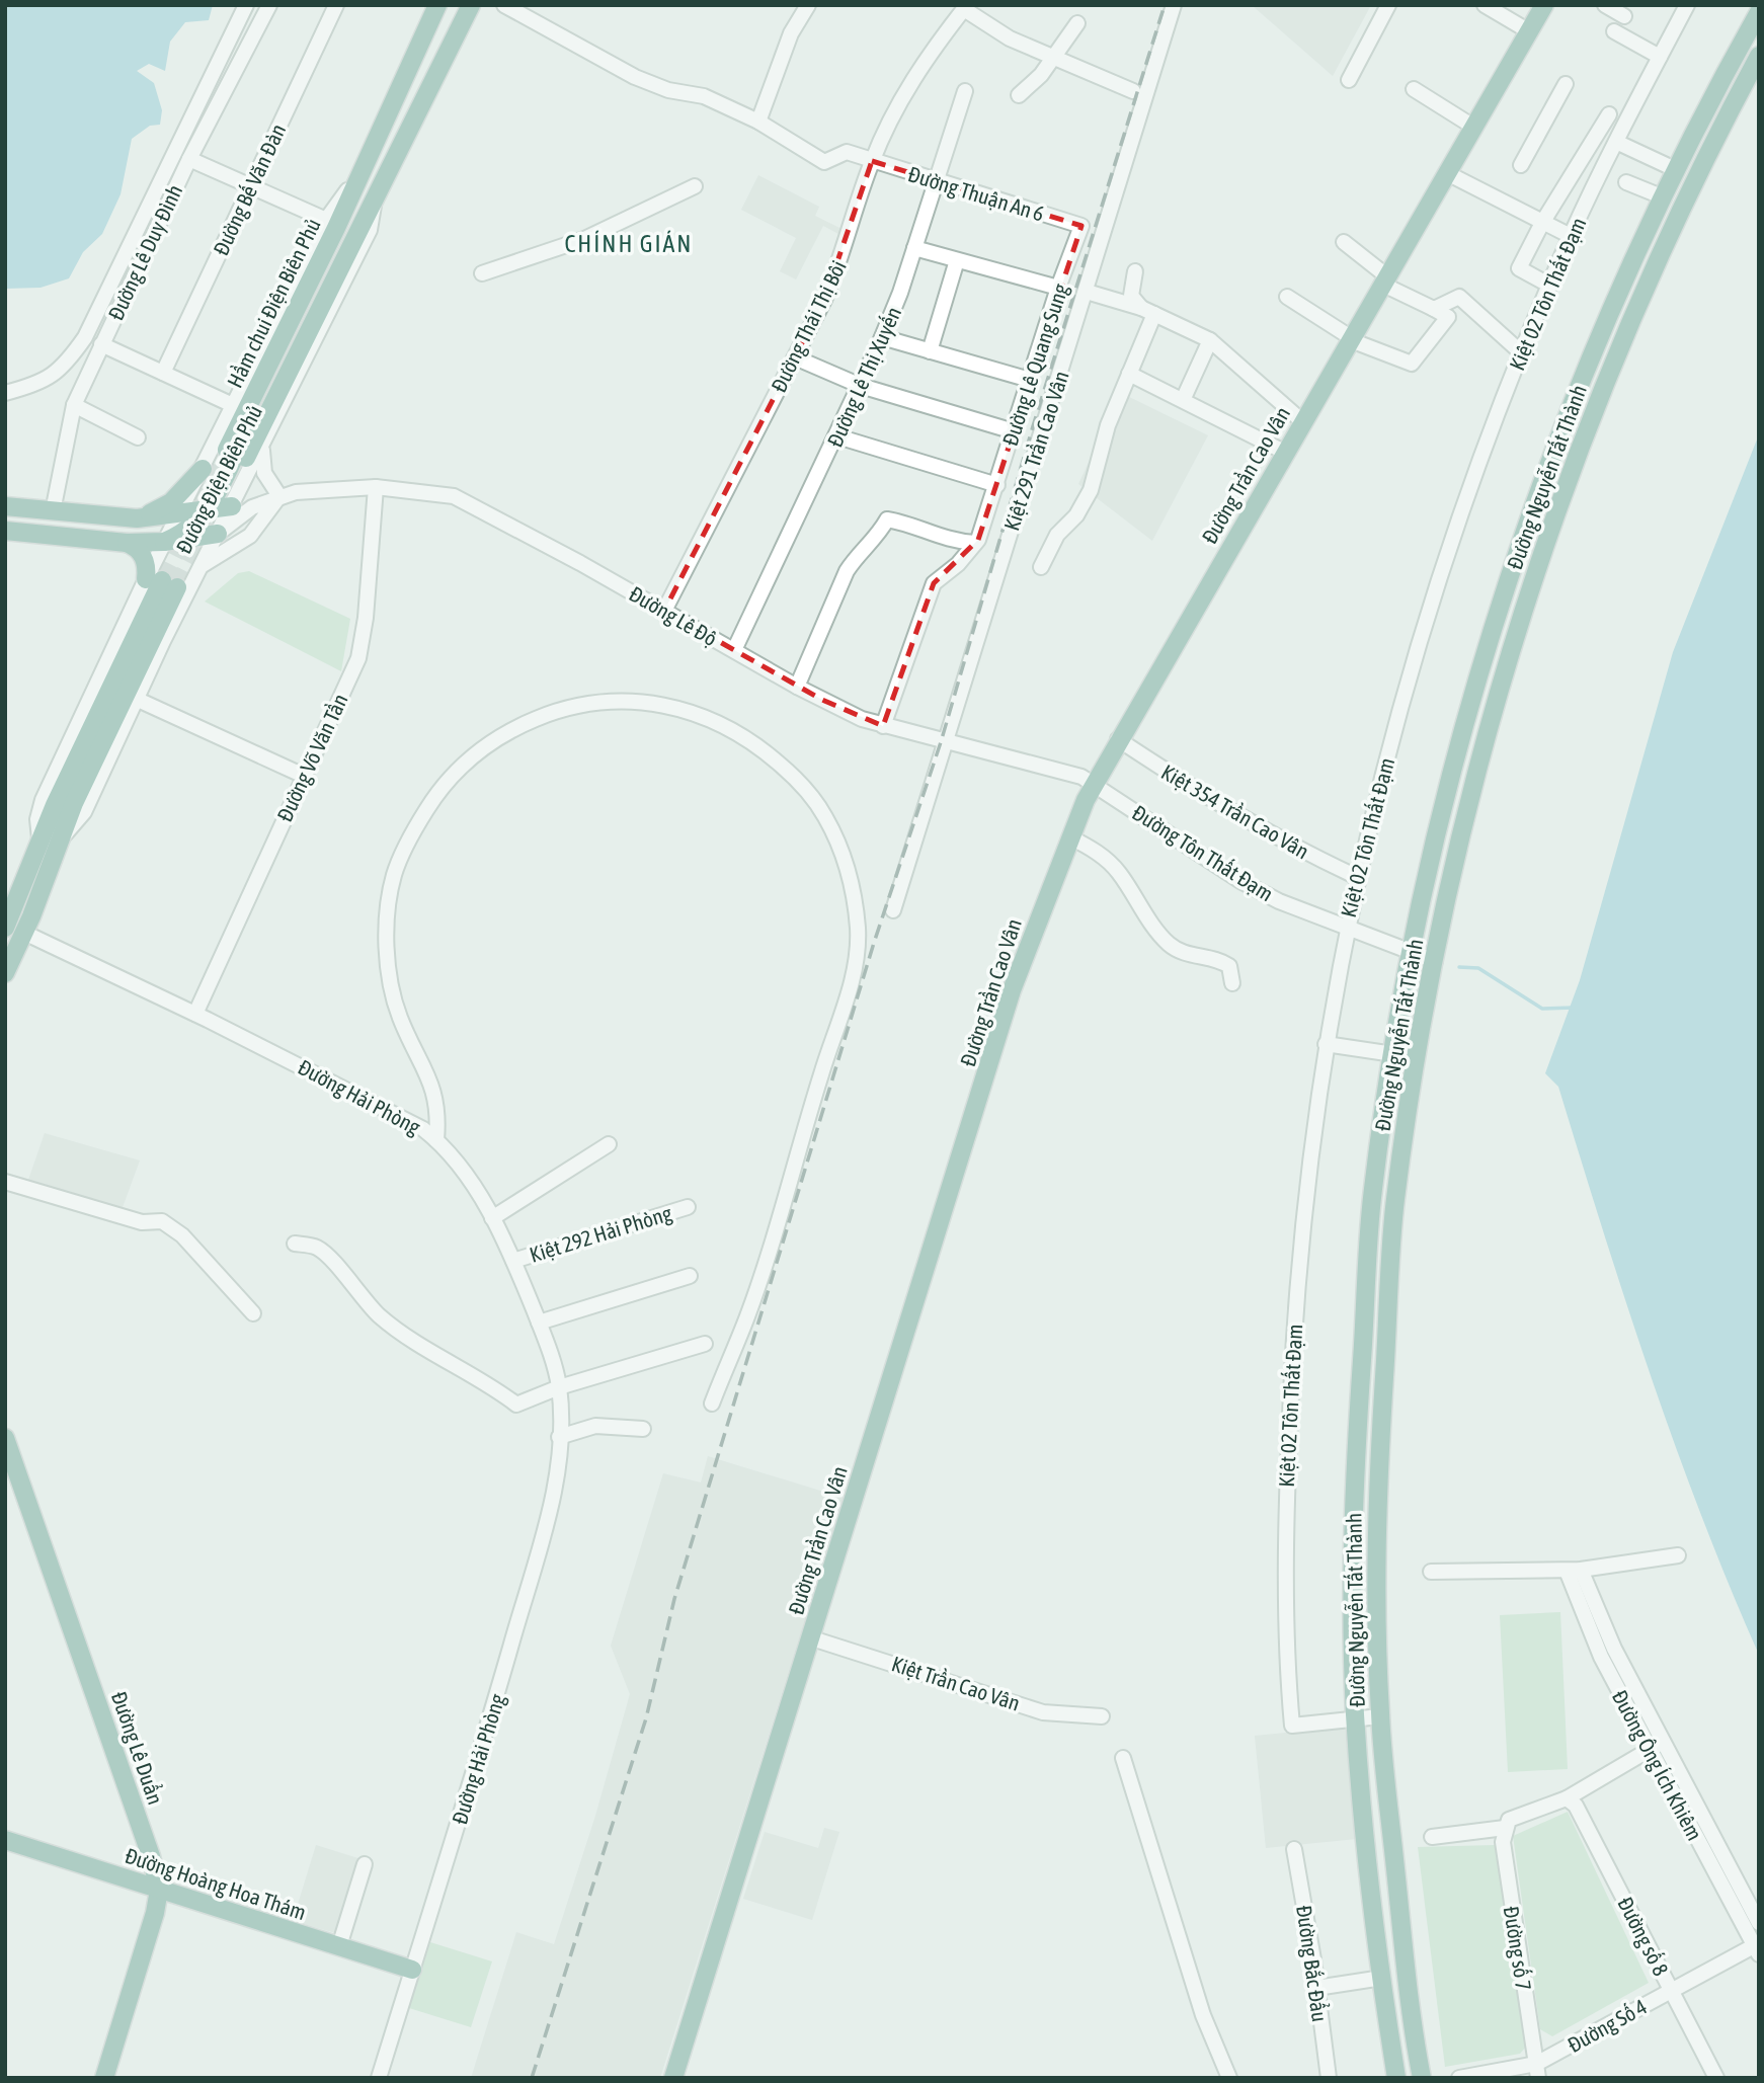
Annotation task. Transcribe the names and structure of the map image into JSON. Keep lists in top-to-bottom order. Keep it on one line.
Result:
{"streets":{"main road":["Hầm chui Điện Biên Phủ","Đường Trần Cao Vân","Đường Nguyễn Tất Thành","Đường Điện Biên Phủ","Đường Lê Duẩn","Đường Hoàng Hoa Thám"],"street":["Đường Bế Văn Đàn","Đường Thuận An 6","Đường Lê Duy Đình","Kiệt 02 Tôn Thất Đạm","Đường Thái Thị Bôi","Đường Lê Quang Sung","Đường Lê Thị Xuyến","Kiệt 291 Trần Cao Vân","Đường Lê Độ","Đường Võ Văn Tần","Kiệt 354 Trần Cao Vân","Đường Tôn Thất Đạm","Đường Hải Phòng","Kiệt 292 Hải Phòng","Kiệt Trần Cao Vân","Đường Ông Ích Khiêm","Đường số 8","Đường số 7","Đường Bắc Đẩu","Đường Số 4"]},"crossings":[["Đường Thuận An 6","Đường Thái Thị Bôi"],["Đường Thuận An 6","Đường Lê Quang Sung"],["Đường Thuận An 6","Đường Lê Thị Xuyến"],["Kiệt 02 Tôn Thất Đạm","Đường Nguyễn Tất Thành"],["Kiệt 02 Tôn Thất Đạm","Kiệt 354 Trần Cao Vân"],["Kiệt 02 Tôn Thất Đạm","Đường Tôn Thất Đạm"],["Hầm chui Điện Biên Phủ","Đường Điện Biên Phủ"],["Đường Thái Thị Bôi","Đường Lê Độ"],["Đường Lê Quang Sung","Đường Lê Độ"],["Đường Lê Thị Xuyến","Đường Lê Độ"],["Kiệt 291 Trần Cao Vân","Đường Lê Độ"],["Đường Trần Cao Vân","Đường Lê Độ"],["Đường Trần Cao Vân","Kiệt 354 Trần Cao Vân"],["Đường Trần Cao Vân","Đường Tôn Thất Đạm"],["Đường Trần Cao Vân","Kiệt Trần Cao Vân"],["Đường Nguyễn Tất Thành","Đường Tôn Thất Đạm"],["Đường Điện Biên Phủ","Đường Lê Độ"],["Đường Điện Biên Phủ","Đường Hải Phòng"],["Đường Lê Độ","Đường Võ Văn Tần"],["Đường Lê Độ","Đường Tôn Thất Đạm"],["Đường Võ Văn Tần","Đường Hải Phòng"],["Đường Hải Phòng","Kiệt 292 Hải Phòng"],["Đường Hải Phòng","Đường Hoàng Hoa Thám"],["Đường Lê Duẩn","Đường Hoàng Hoa Thám"],["Đường Ông Ích Khiêm","Đường Số 4"],["Đường số 8","Đường Số 4"],["Đường số 7","Đường Số 4"]],"districts":["CHÍNH GIÁN"]}
